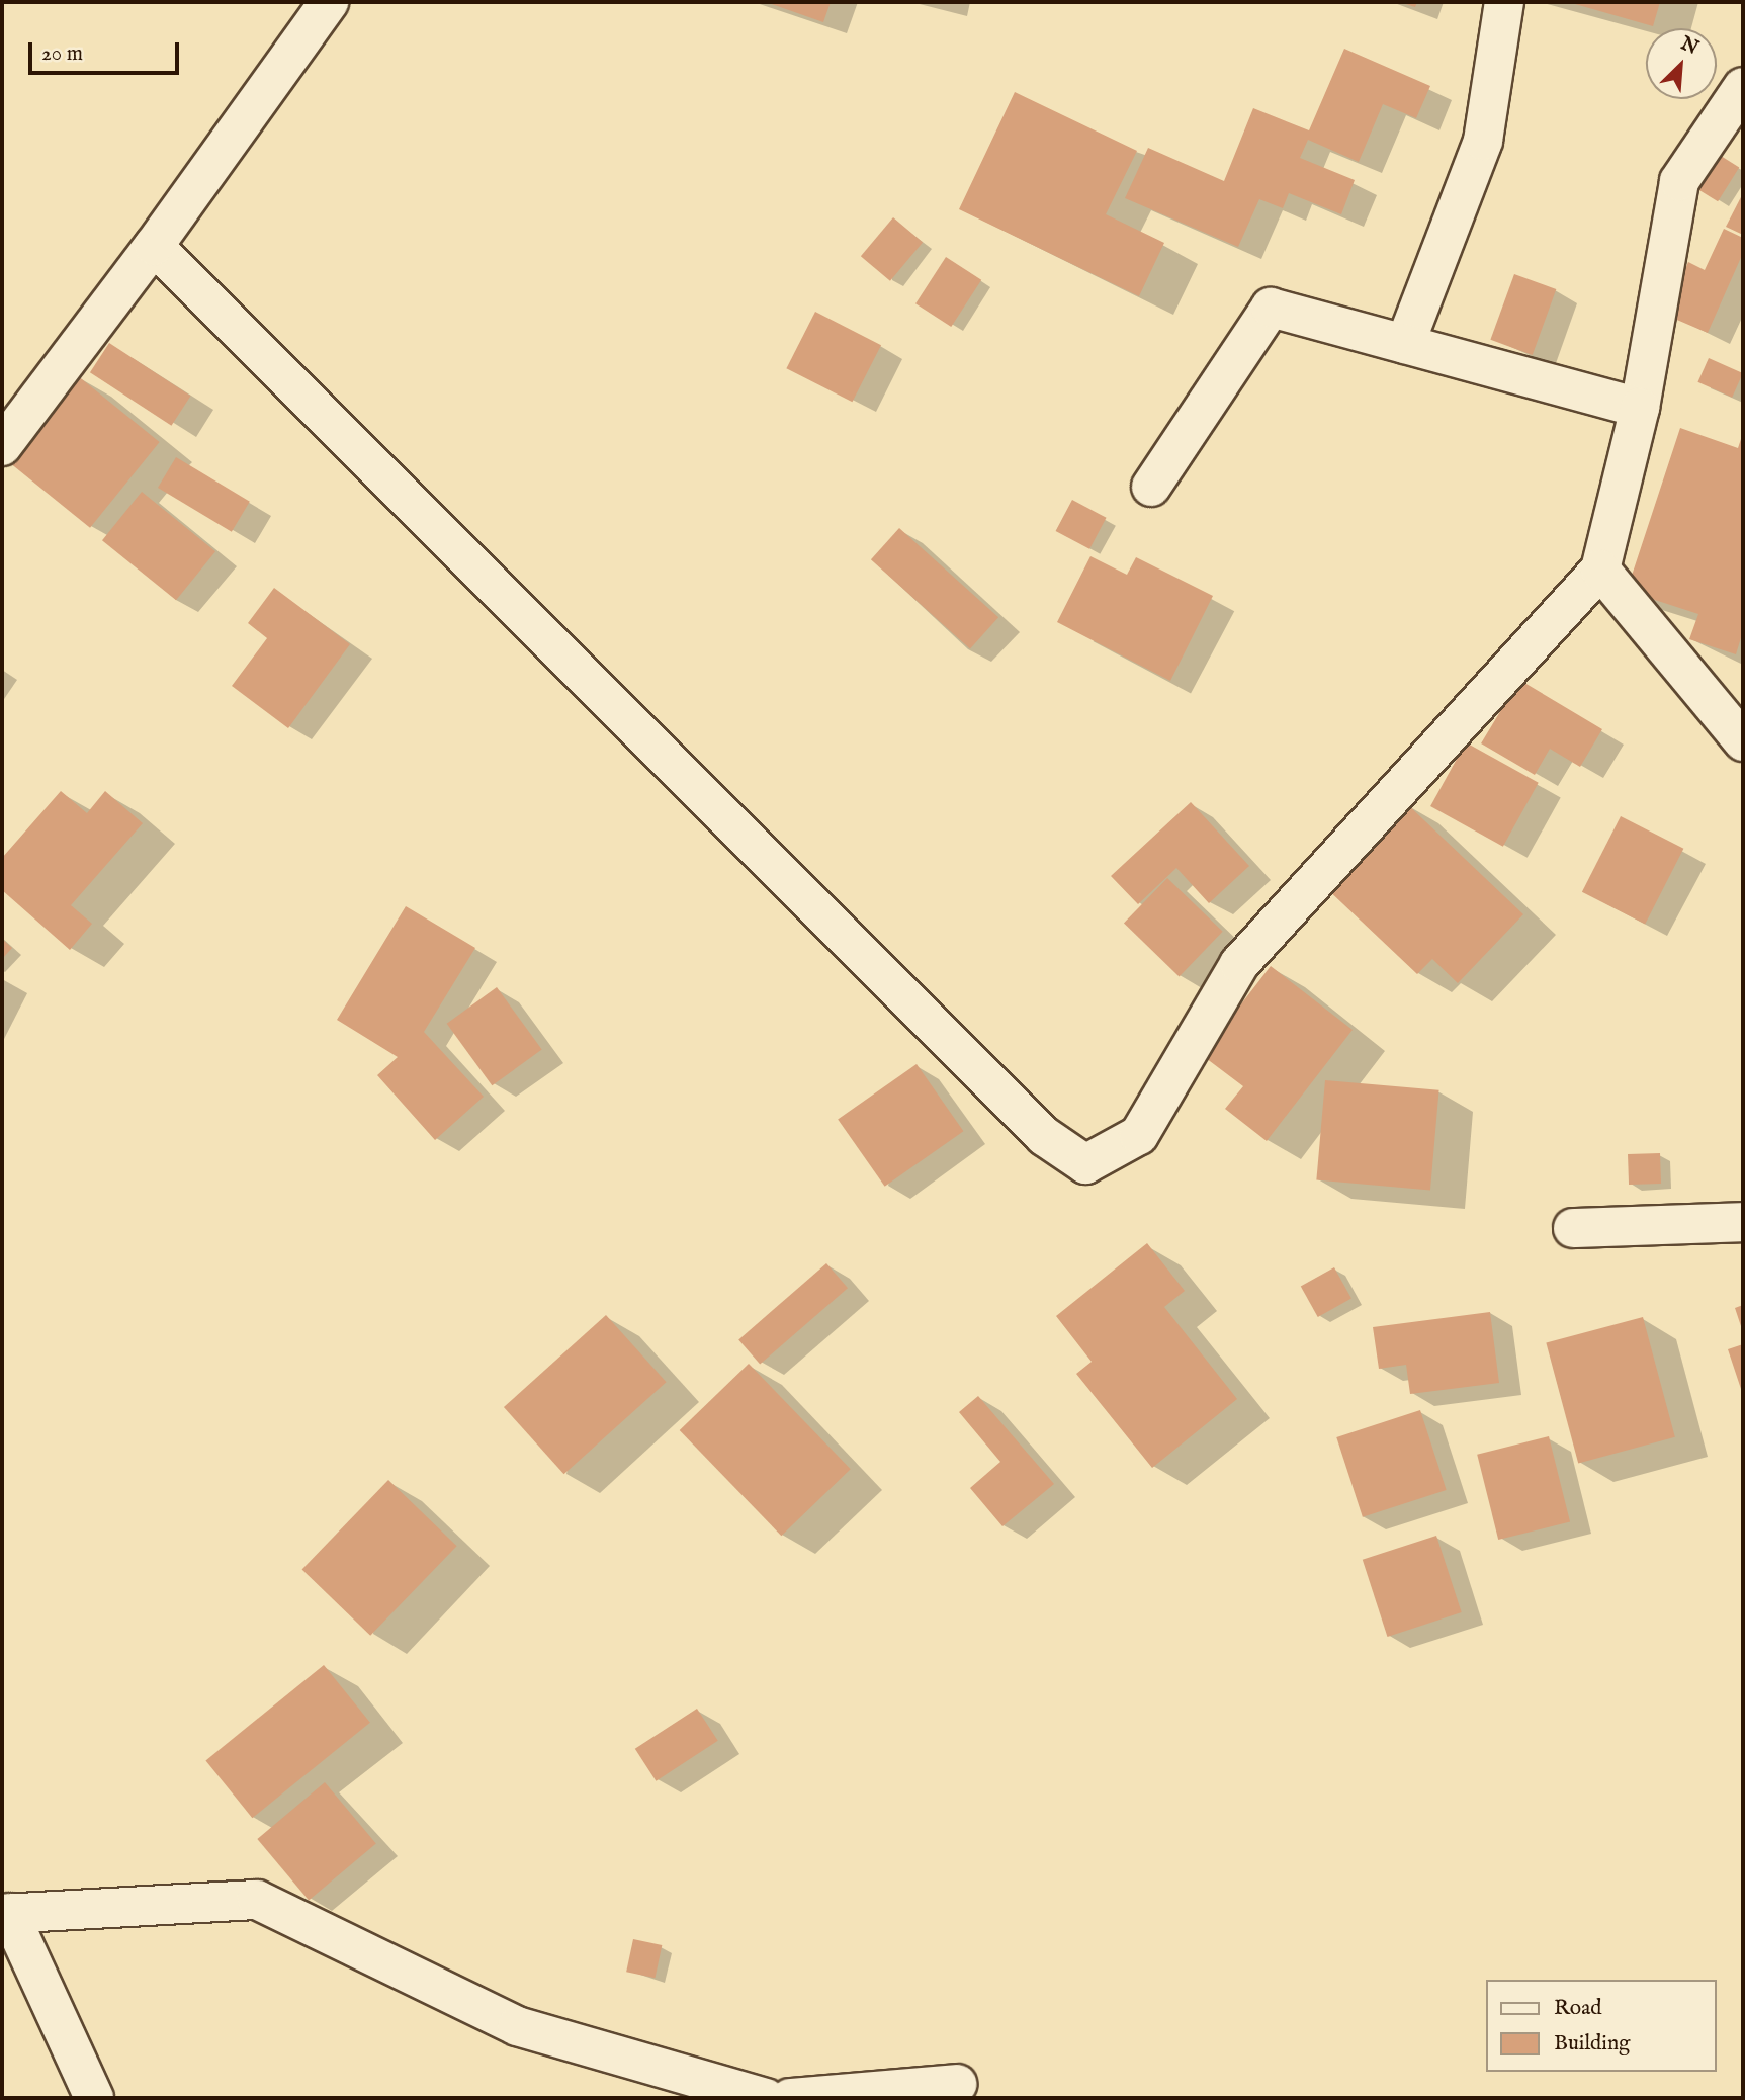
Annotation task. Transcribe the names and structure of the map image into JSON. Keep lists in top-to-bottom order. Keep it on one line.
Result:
{"legend":["Road","Building"],"scale_bar":"20 m","north":"top right"}
